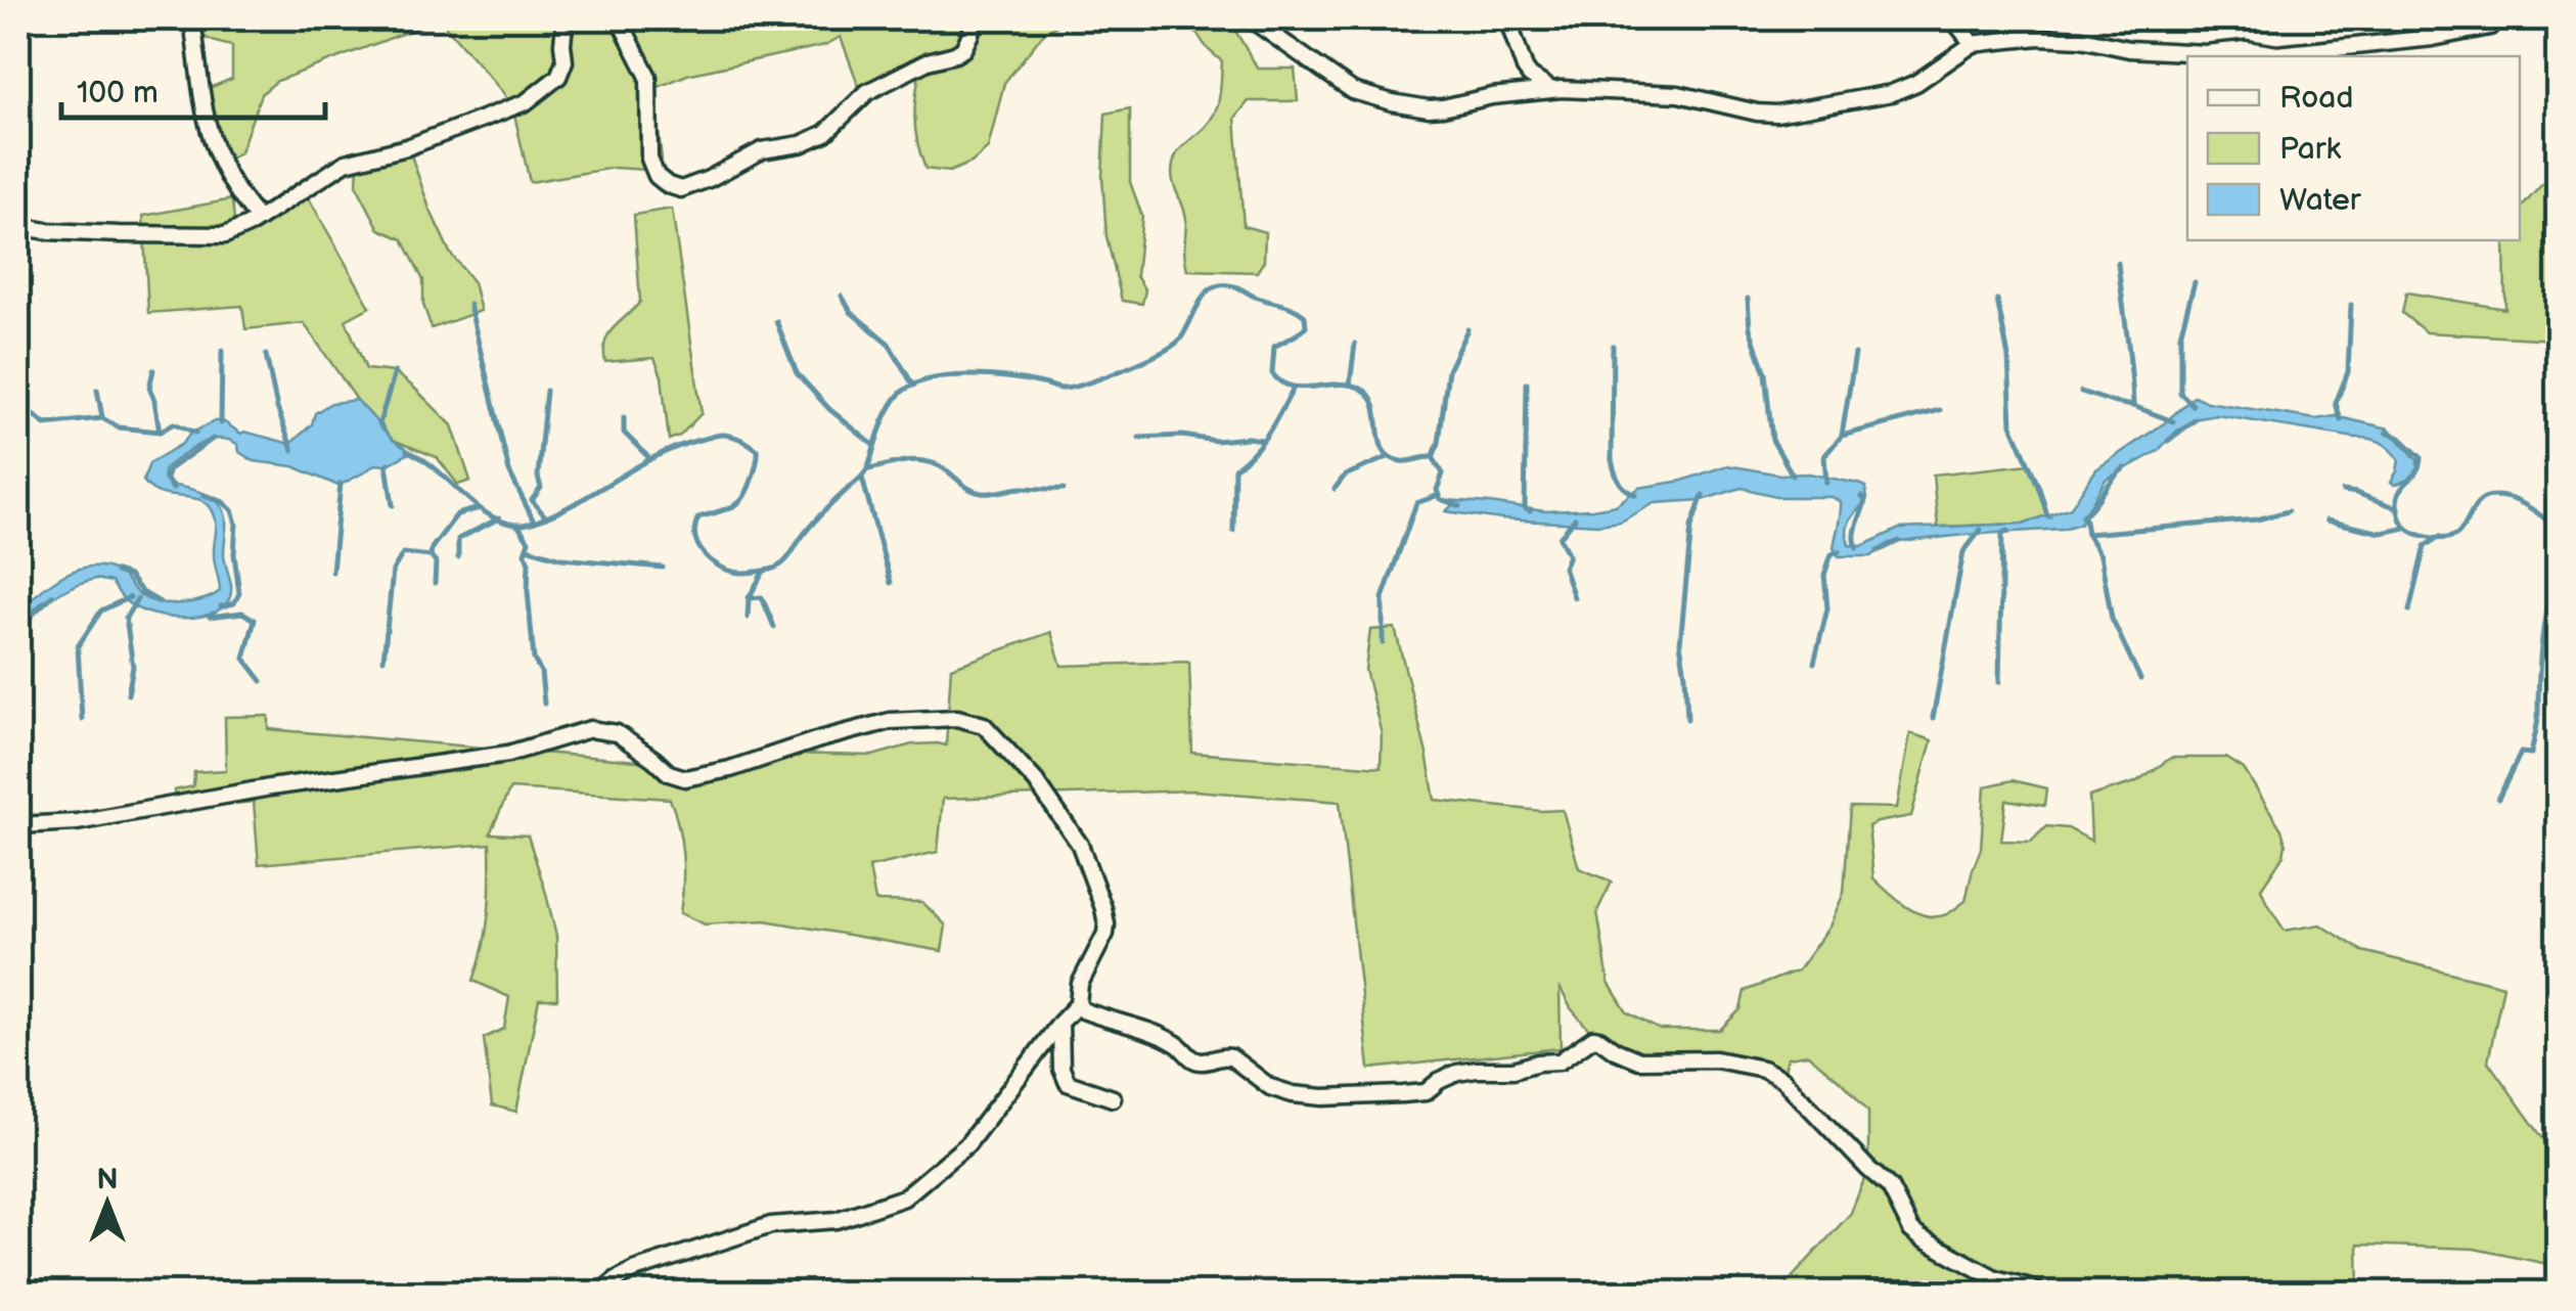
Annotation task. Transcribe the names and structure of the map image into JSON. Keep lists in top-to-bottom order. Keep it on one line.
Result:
{"legend":["Road","Park","Water"],"scale_bar":"100 m","north":"top"}
